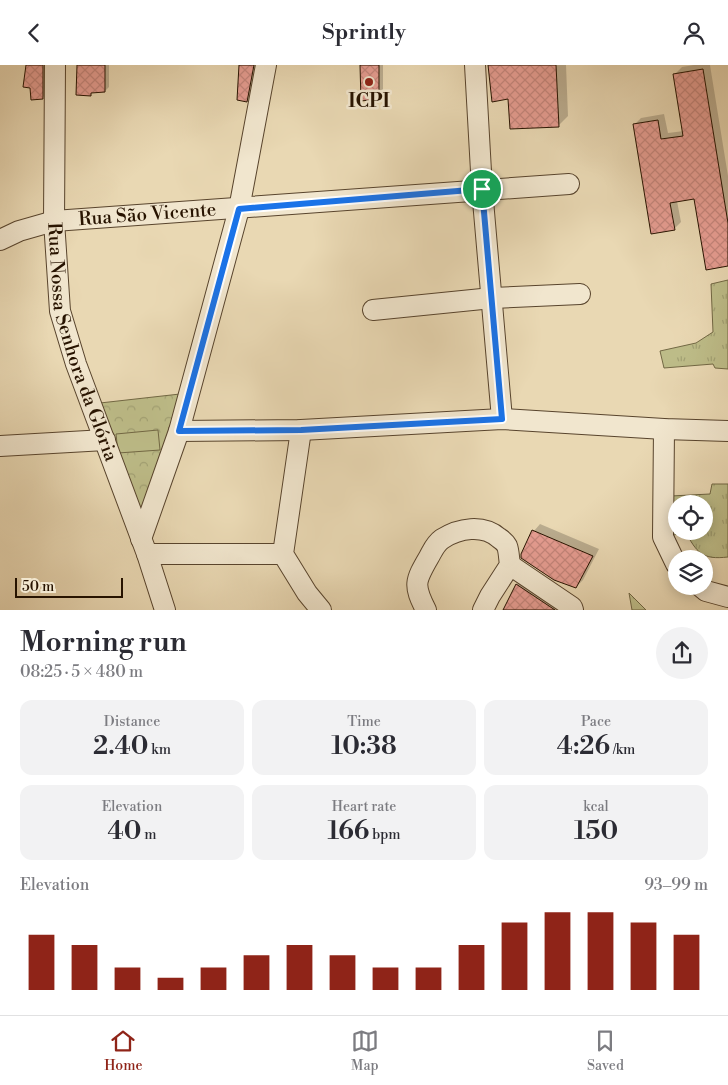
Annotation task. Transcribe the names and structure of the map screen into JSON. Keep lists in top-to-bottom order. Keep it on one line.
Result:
{"streets":{"street":["Rua São Vicente","Rua Nossa Senhora da Glória"]},"crossings":[["Rua São Vicente","Rua Nossa Senhora da Glória"]],"places":["ICPI"],"scale_bar":"50 m","page":{"header":"Sprintly","scale":"50 m","heading":["Morning run","08:25 · 5 × 480 m"],"stats":[["Distance","2.40 km"],["Time","10:38"],["Pace","4:26 /km"],["Elevation","40 m"],["Heart rate","166 bpm"],["kcal","150"]],"chart":["Elevation","93–99 m"],"tabs":["Home","Map","Saved"]}}
